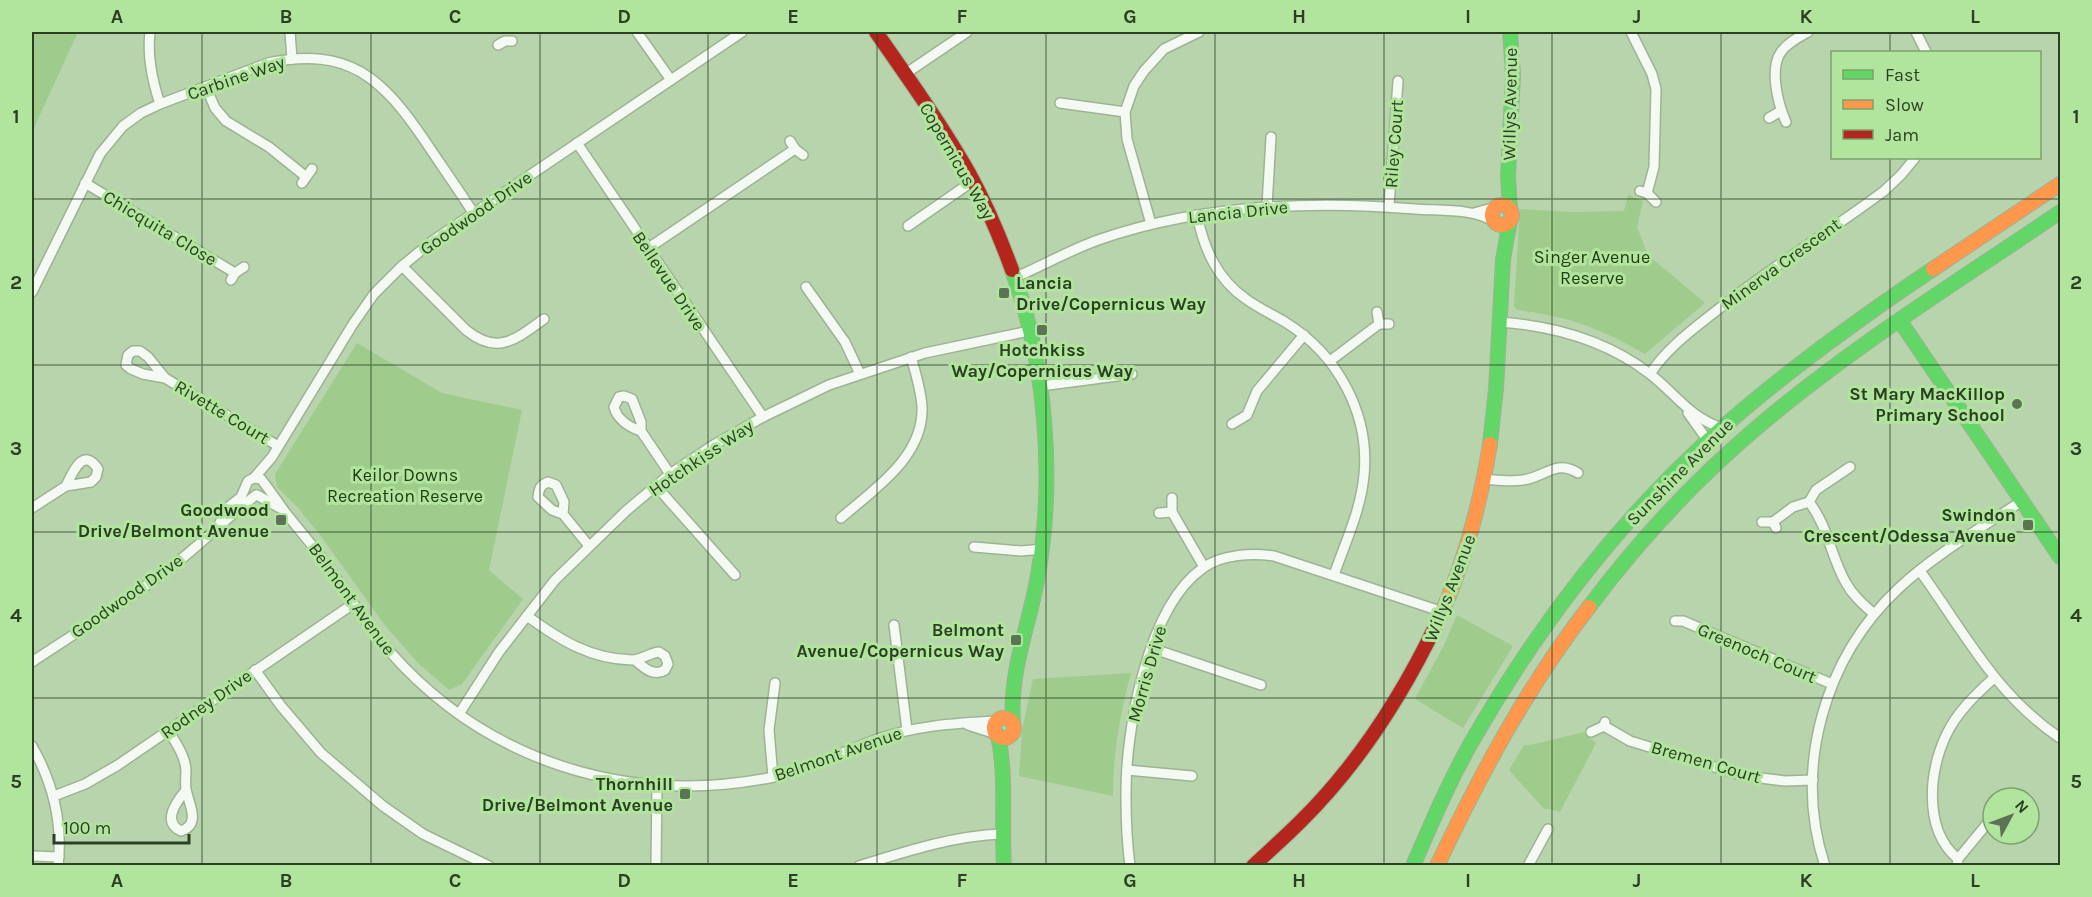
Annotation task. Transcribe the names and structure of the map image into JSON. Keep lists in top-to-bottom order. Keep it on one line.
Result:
{"streets":{"street":["Carbine Way","Willys Avenue","Riley Court","Copernicus Way","Lancia Drive","Goodwood Drive","Chicquita Close","Minerva Crescent","Bellevue Drive","Rivette Court","Hotchkiss Way","Sunshine Avenue","Belmont Avenue","Greenoch Court","Morris Drive","Rodney Drive","Bremen Court"]},"crossings":[["Carbine Way","Goodwood Drive"],["Carbine Way","Chicquita Close"],["Willys Avenue","Lancia Drive"],["Willys Avenue","Morris Drive"],["Riley Court","Lancia Drive"],["Copernicus Way","Lancia Drive"],["Copernicus Way","Hotchkiss Way"],["Copernicus Way","Belmont Avenue"],["Goodwood Drive","Bellevue Drive"],["Goodwood Drive","Rivette Court"],["Goodwood Drive","Belmont Avenue"],["Bellevue Drive","Hotchkiss Way"],["Hotchkiss Way","Belmont Avenue"],["Belmont Avenue","Rodney Drive"]],"parks":["Singer Avenue Reserve","Keilor Downs Recreation Reserve"],"places":{"transit":["Lancia Drive/Copernicus Way","Hotchkiss Way/Copernicus Way","Goodwood Drive/Belmont Avenue","Swindon Crescent/Odessa Avenue","Belmont Avenue/Copernicus Way","Thornhill Drive/Belmont Avenue"],"other":["St Mary MacKillop Primary School"]},"legend":["Fast","Slow","Jam"],"scale_bar":"100 m","north":"top right","grid":{"columns":["A","B","C","D","E","F","G","H","I","J","K","L"],"rows":["1","2","3","4","5"]}}
